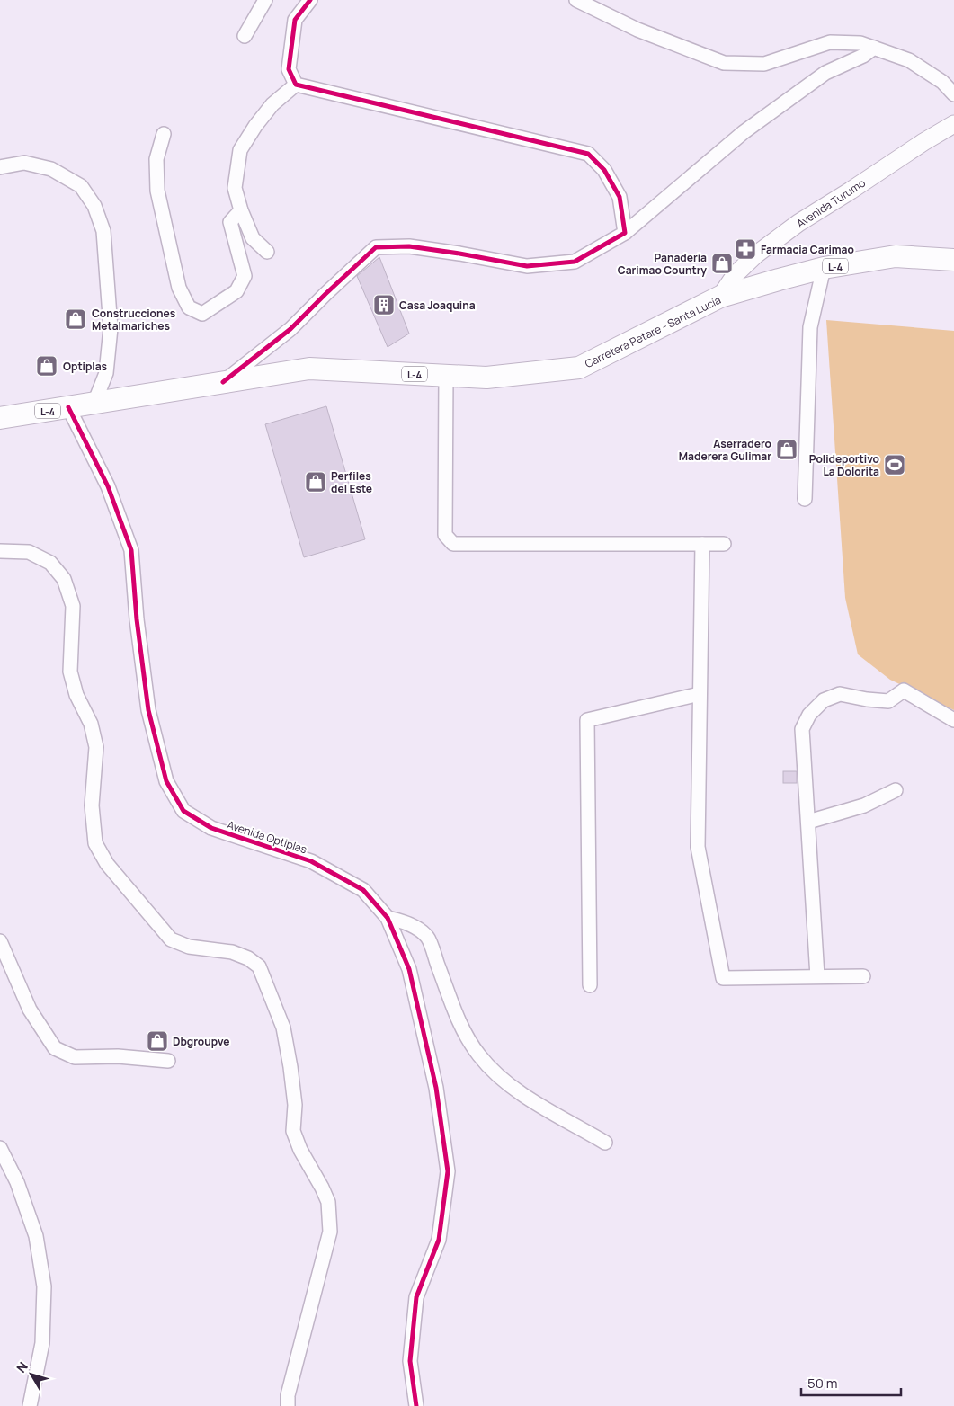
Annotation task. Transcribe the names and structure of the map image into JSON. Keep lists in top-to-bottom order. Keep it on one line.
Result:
{"streets":{"main road":["L-4","Carretera Petare - Santa Lucía"],"street":["Avenida Turumo","Avenida Optiplas"]},"crossings":[["Avenida Turumo","Carretera Petare - Santa Lucía"],["Carretera Petare - Santa Lucía","Avenida Optiplas"]],"places":{"pharmacy":["Farmacia Carimao"],"shop":["Panaderia Carimao Country","Construcciones Metalmariches","Optiplas","Aserradero Maderera Gulimar","Perfiles del Este","Dbgroupve"],"building":["Casa Joaquina"],"sports":["Polideportivo La Dolorita"]},"scale_bar":"50 m","north":"top left"}
